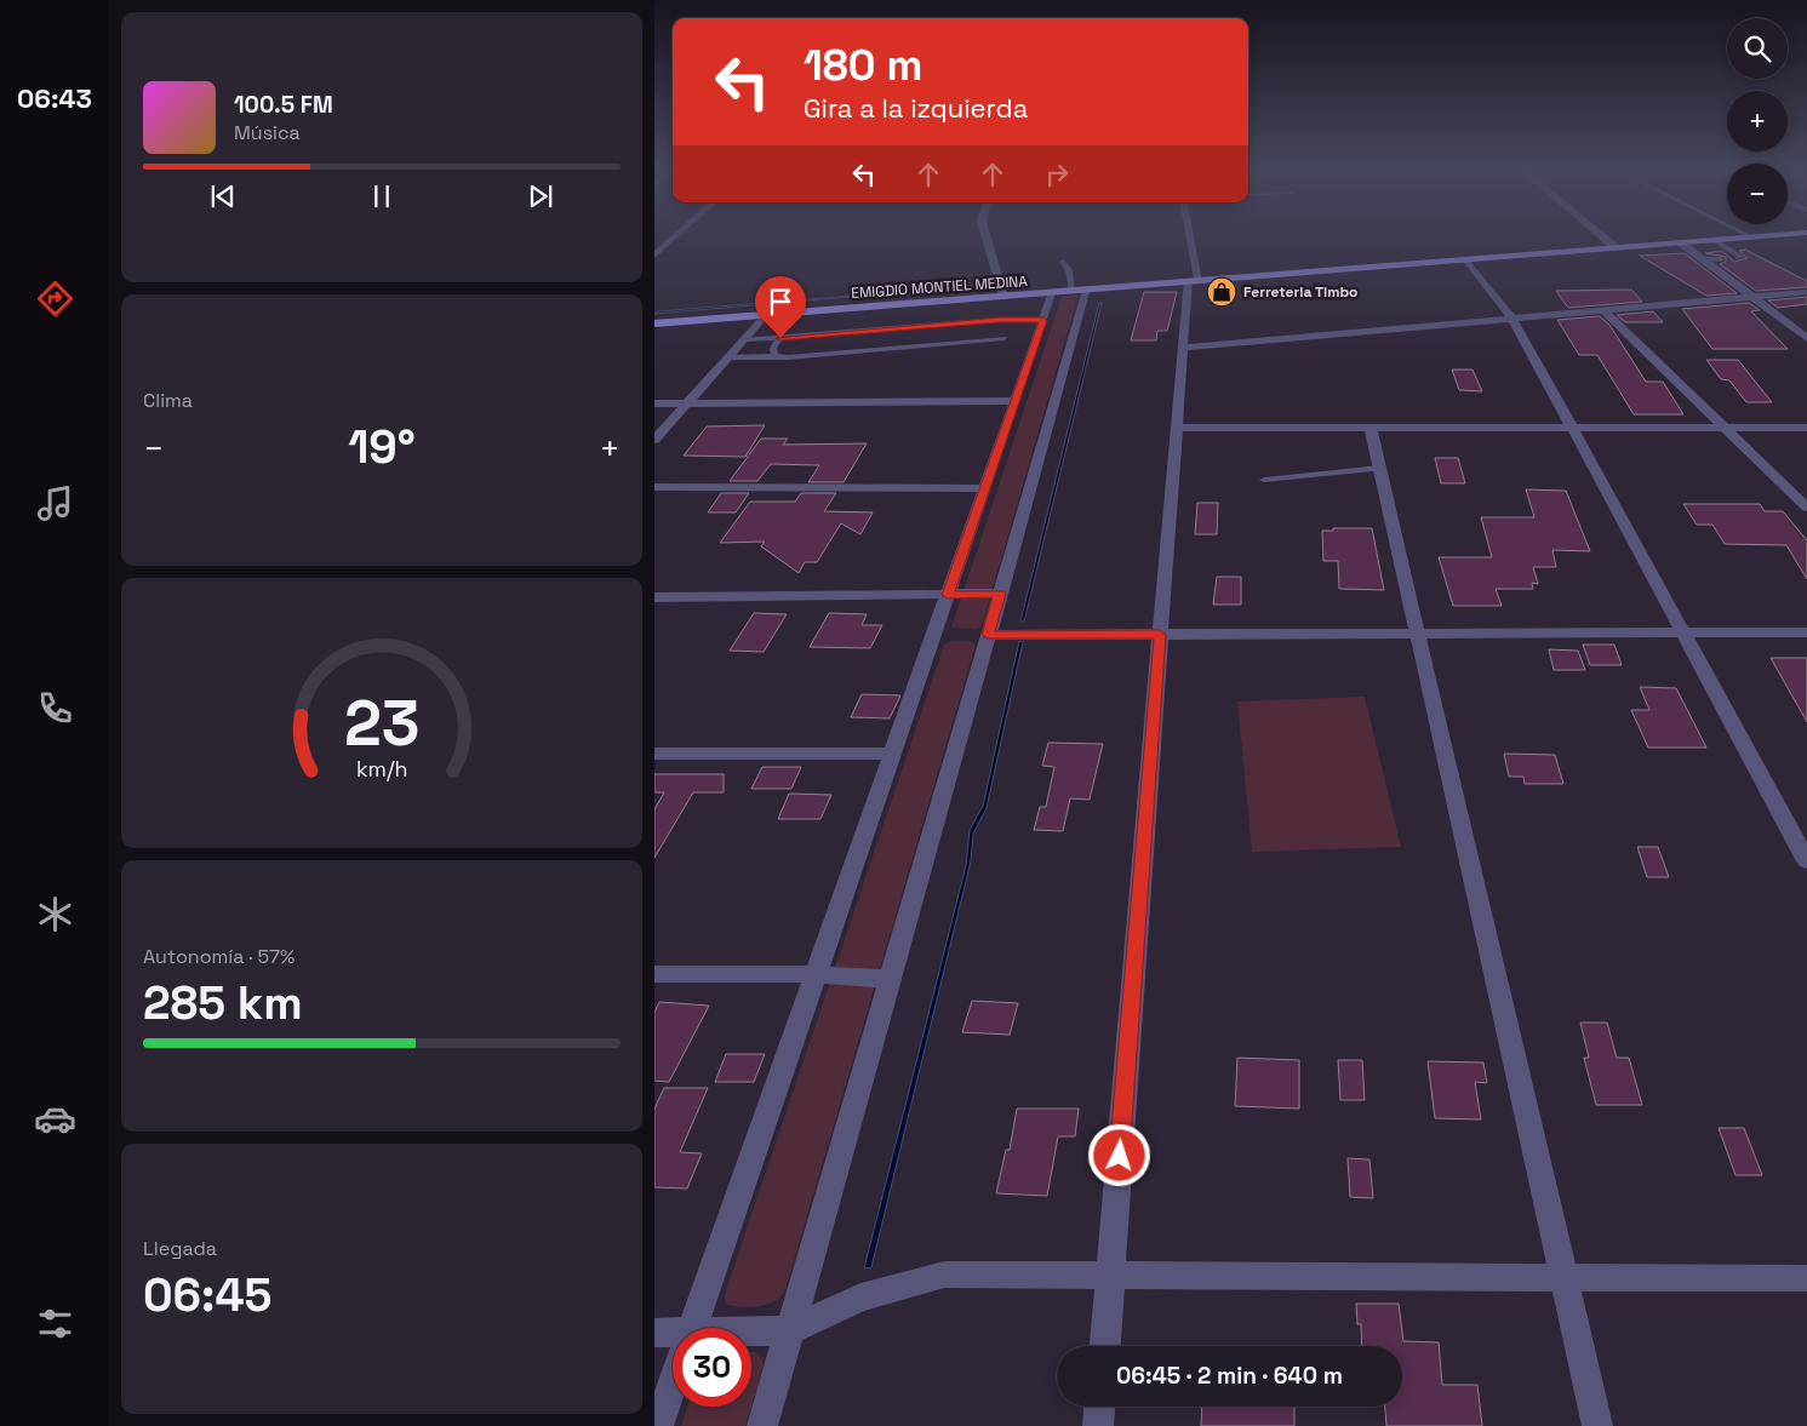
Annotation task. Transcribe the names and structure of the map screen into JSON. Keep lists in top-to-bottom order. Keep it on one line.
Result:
{"streets":{"main road":["EMIGDIO MONTIEL MEDINA"]},"places":{"shop":["Ferreteria Timbo"]},"page":{"tabs":"06:43","map_buttons":["+","−"],"turn":["180 m","Gira a la izquierda"],"song":["100.5 FM","Música"],"tile":["Clima",["Autonomía · 57%","285 km"],["Llegada","06:45"]],"heat":["−","19°","+"],"limit":"30","trip":"06:45 · 2 min · 640 m","gauge":["23","km/h"]}}
